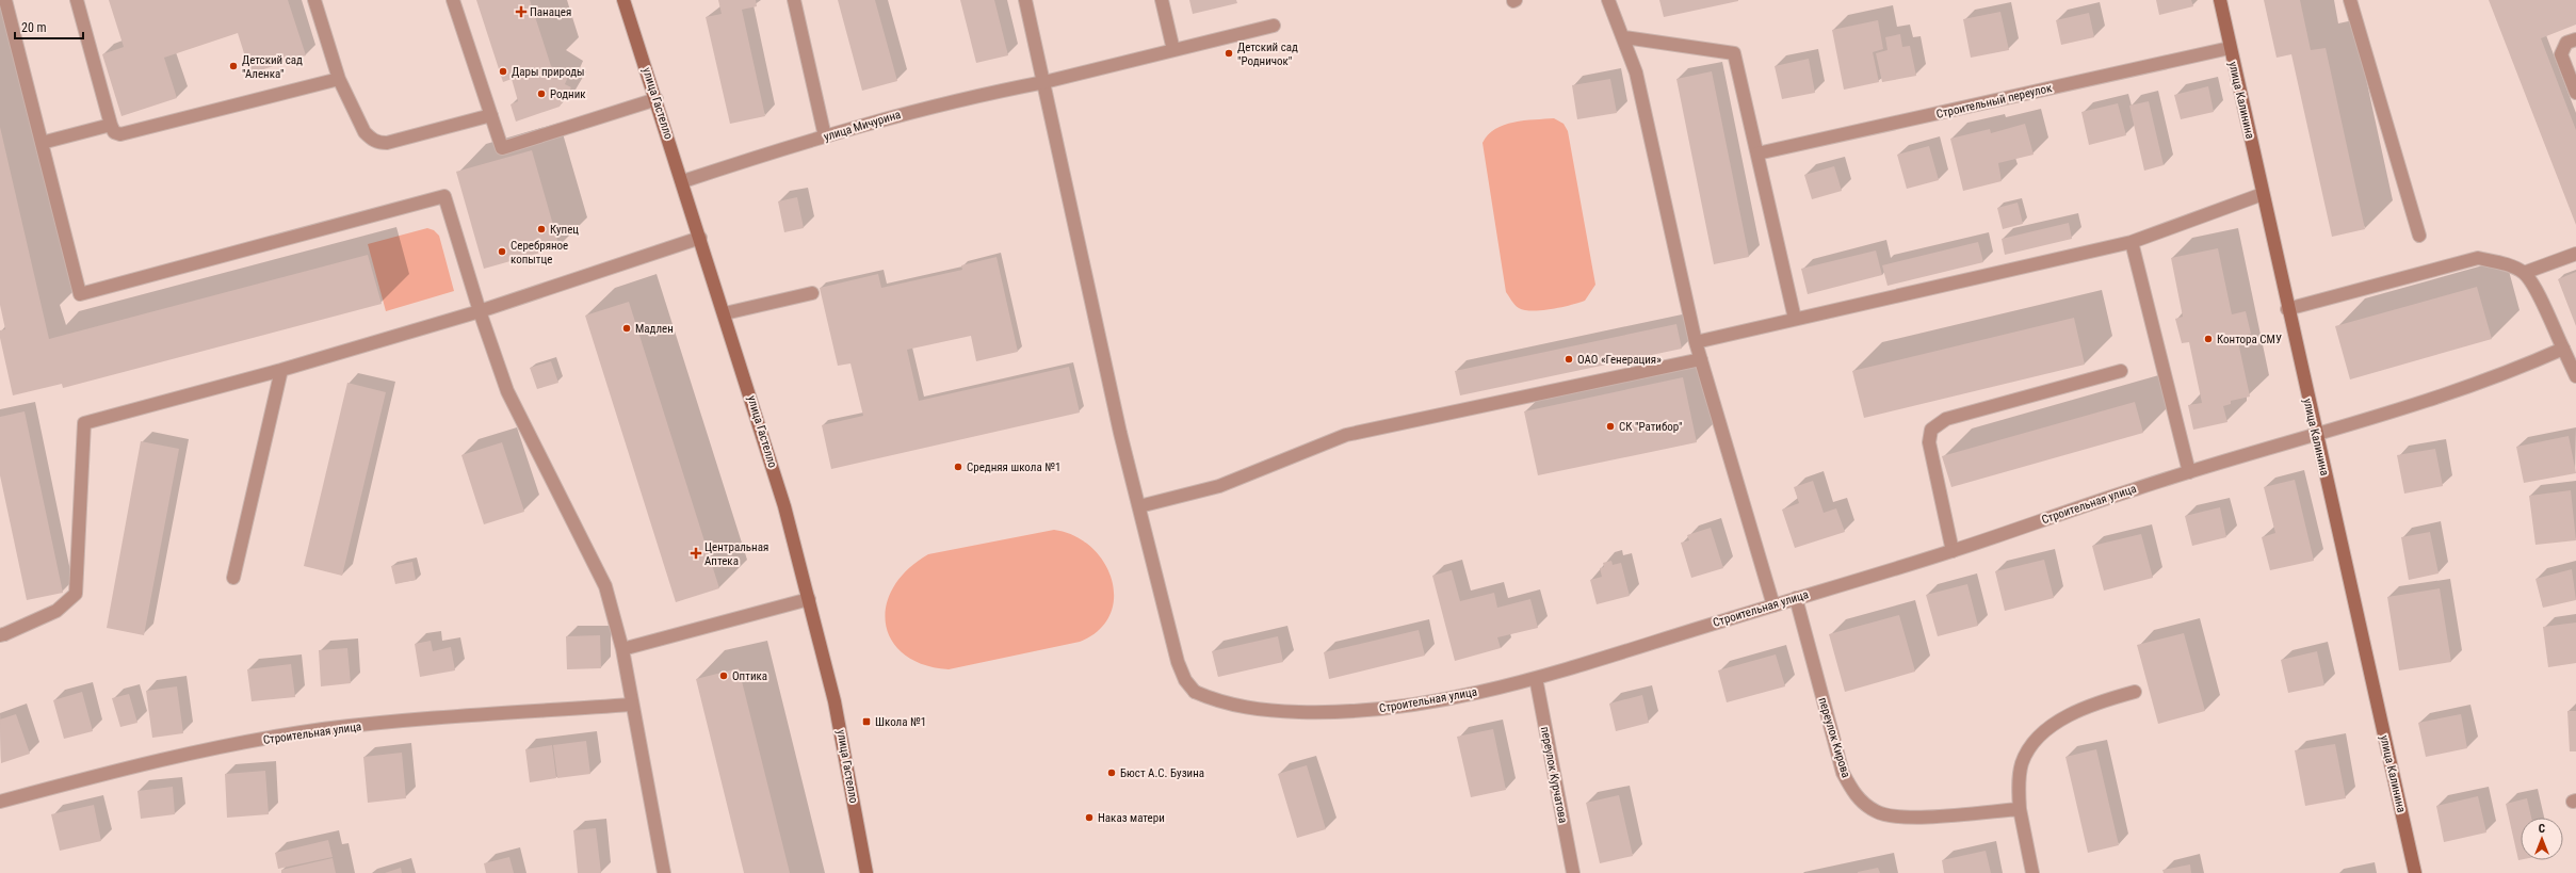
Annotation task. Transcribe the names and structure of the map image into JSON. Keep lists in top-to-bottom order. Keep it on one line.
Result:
{"streets":{"main road":["улица Калинина","улица Гастелло"],"street":["Строительный переулок","улица Мичурина","Строительная улица","переулок Кирова","переулок Курчатова"]},"crossings":[["улица Калинина","Строительный переулок"],["улица Калинина","Строительная улица"],["улица Гастелло","улица Мичурина"],["Строительная улица","переулок Кирова"],["Строительная улица","переулок Курчатова"]],"places":{"health":["Панацея","Центральная Аптека"],"other":["Детский сад \"Родничок\"","Детский сад \"Аленка\"","Дары природы","Родник","Купец","Серебряное копытце","Мадлен","Контора СМУ","ОАО «Генерация»","СК \"Ратибор\"","Средняя школа №1","Оптика","Бюст А.С. Бузина","Наказ матери"],"transit":["Школа №1"]},"scale_bar":"20 m","north":"top"}
